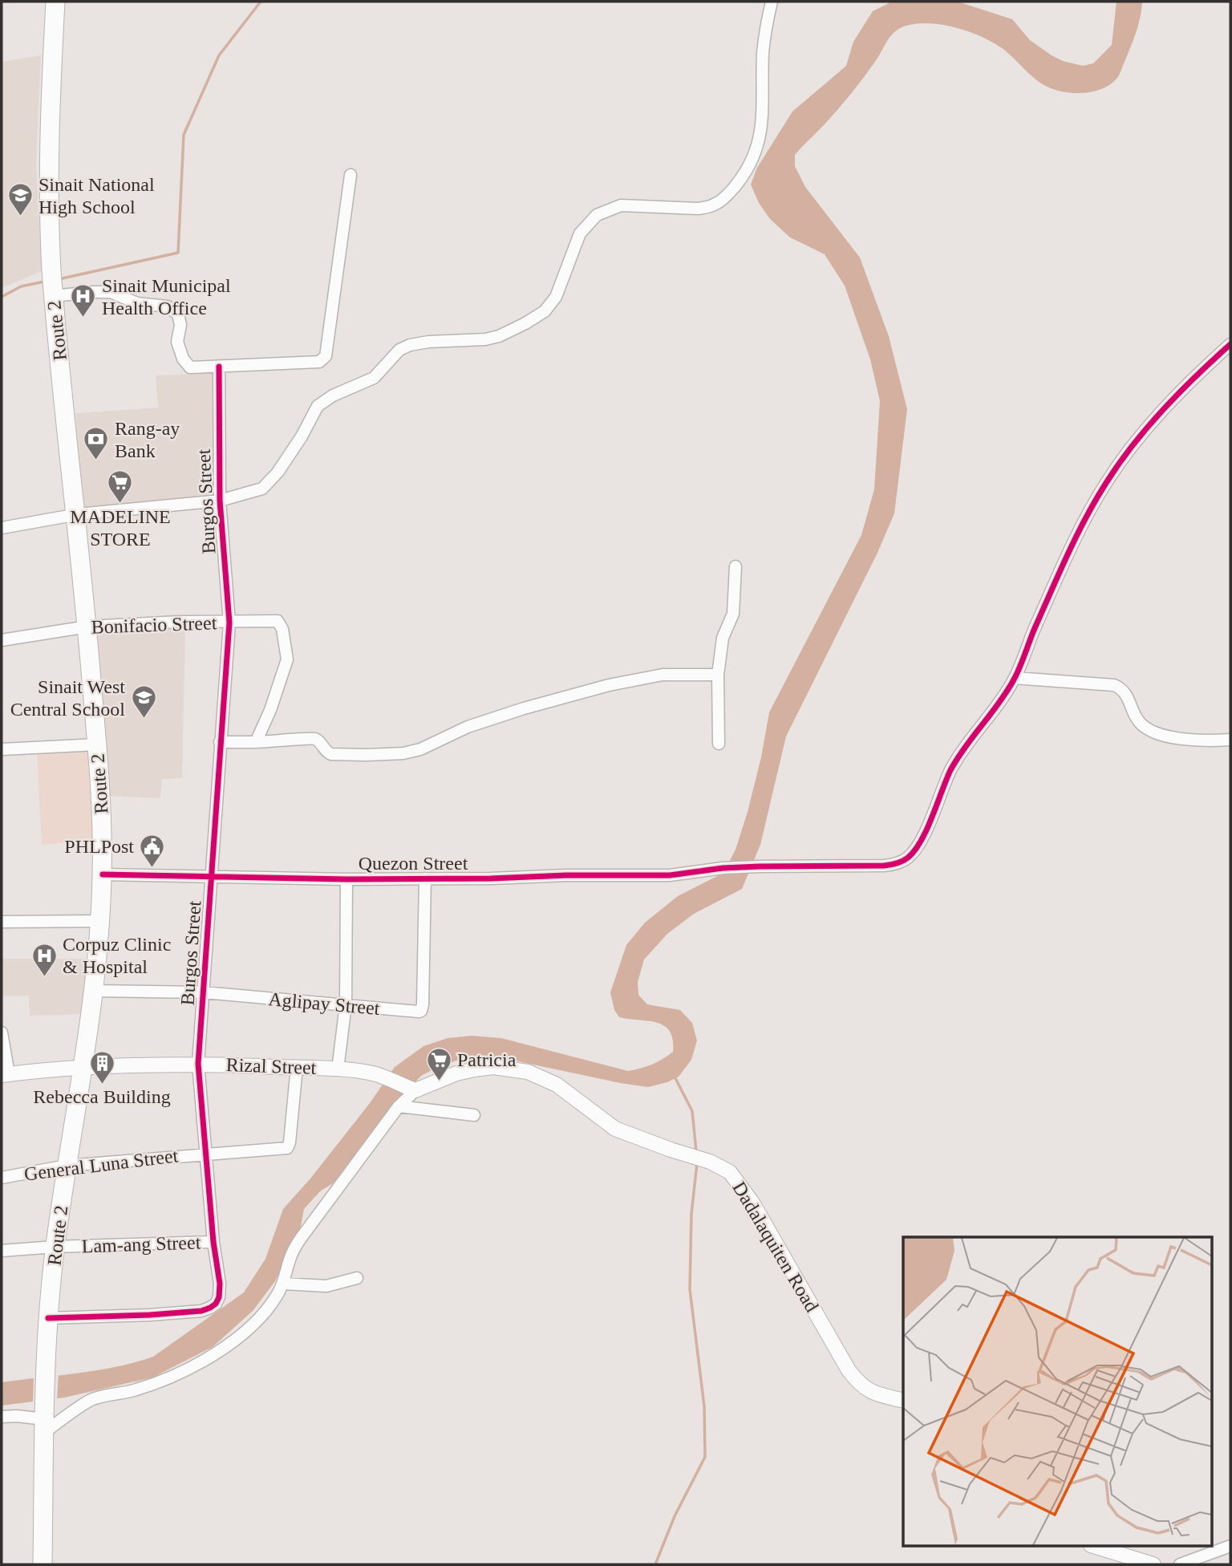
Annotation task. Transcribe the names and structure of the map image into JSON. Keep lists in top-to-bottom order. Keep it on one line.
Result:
{"streets":{"highway":["Route 2"],"street":["Burgos Street","Bonifacio Street","Quezon Street","Aglipay Street","Rizal Street","General Luna Street","Lam-ang Street","Dadalaquiten Road"]},"crossings":[["Route 2","Burgos Street"],["Route 2","Bonifacio Street"],["Route 2","Quezon Street"],["Route 2","Aglipay Street"],["Route 2","Rizal Street"],["Route 2","General Luna Street"],["Route 2","Lam-ang Street"],["Burgos Street","Bonifacio Street"],["Burgos Street","Quezon Street"],["Burgos Street","Aglipay Street"],["Burgos Street","Rizal Street"],["Burgos Street","General Luna Street"],["Burgos Street","Lam-ang Street"],["Quezon Street","Aglipay Street"],["Rizal Street","General Luna Street"],["Rizal Street","Dadalaquiten Road"]],"places":{"school or university":["Sinait National High School","Sinait West Central School"],"hospital":["Sinait Municipal Health Office","Corpuz Clinic & Hospital"],"bank":["Rang-ay Bank"],"supermarket":["MADELINE STORE","Patricia"],"public building":["PHLPost"],"building":["Rebecca Building"]}}
